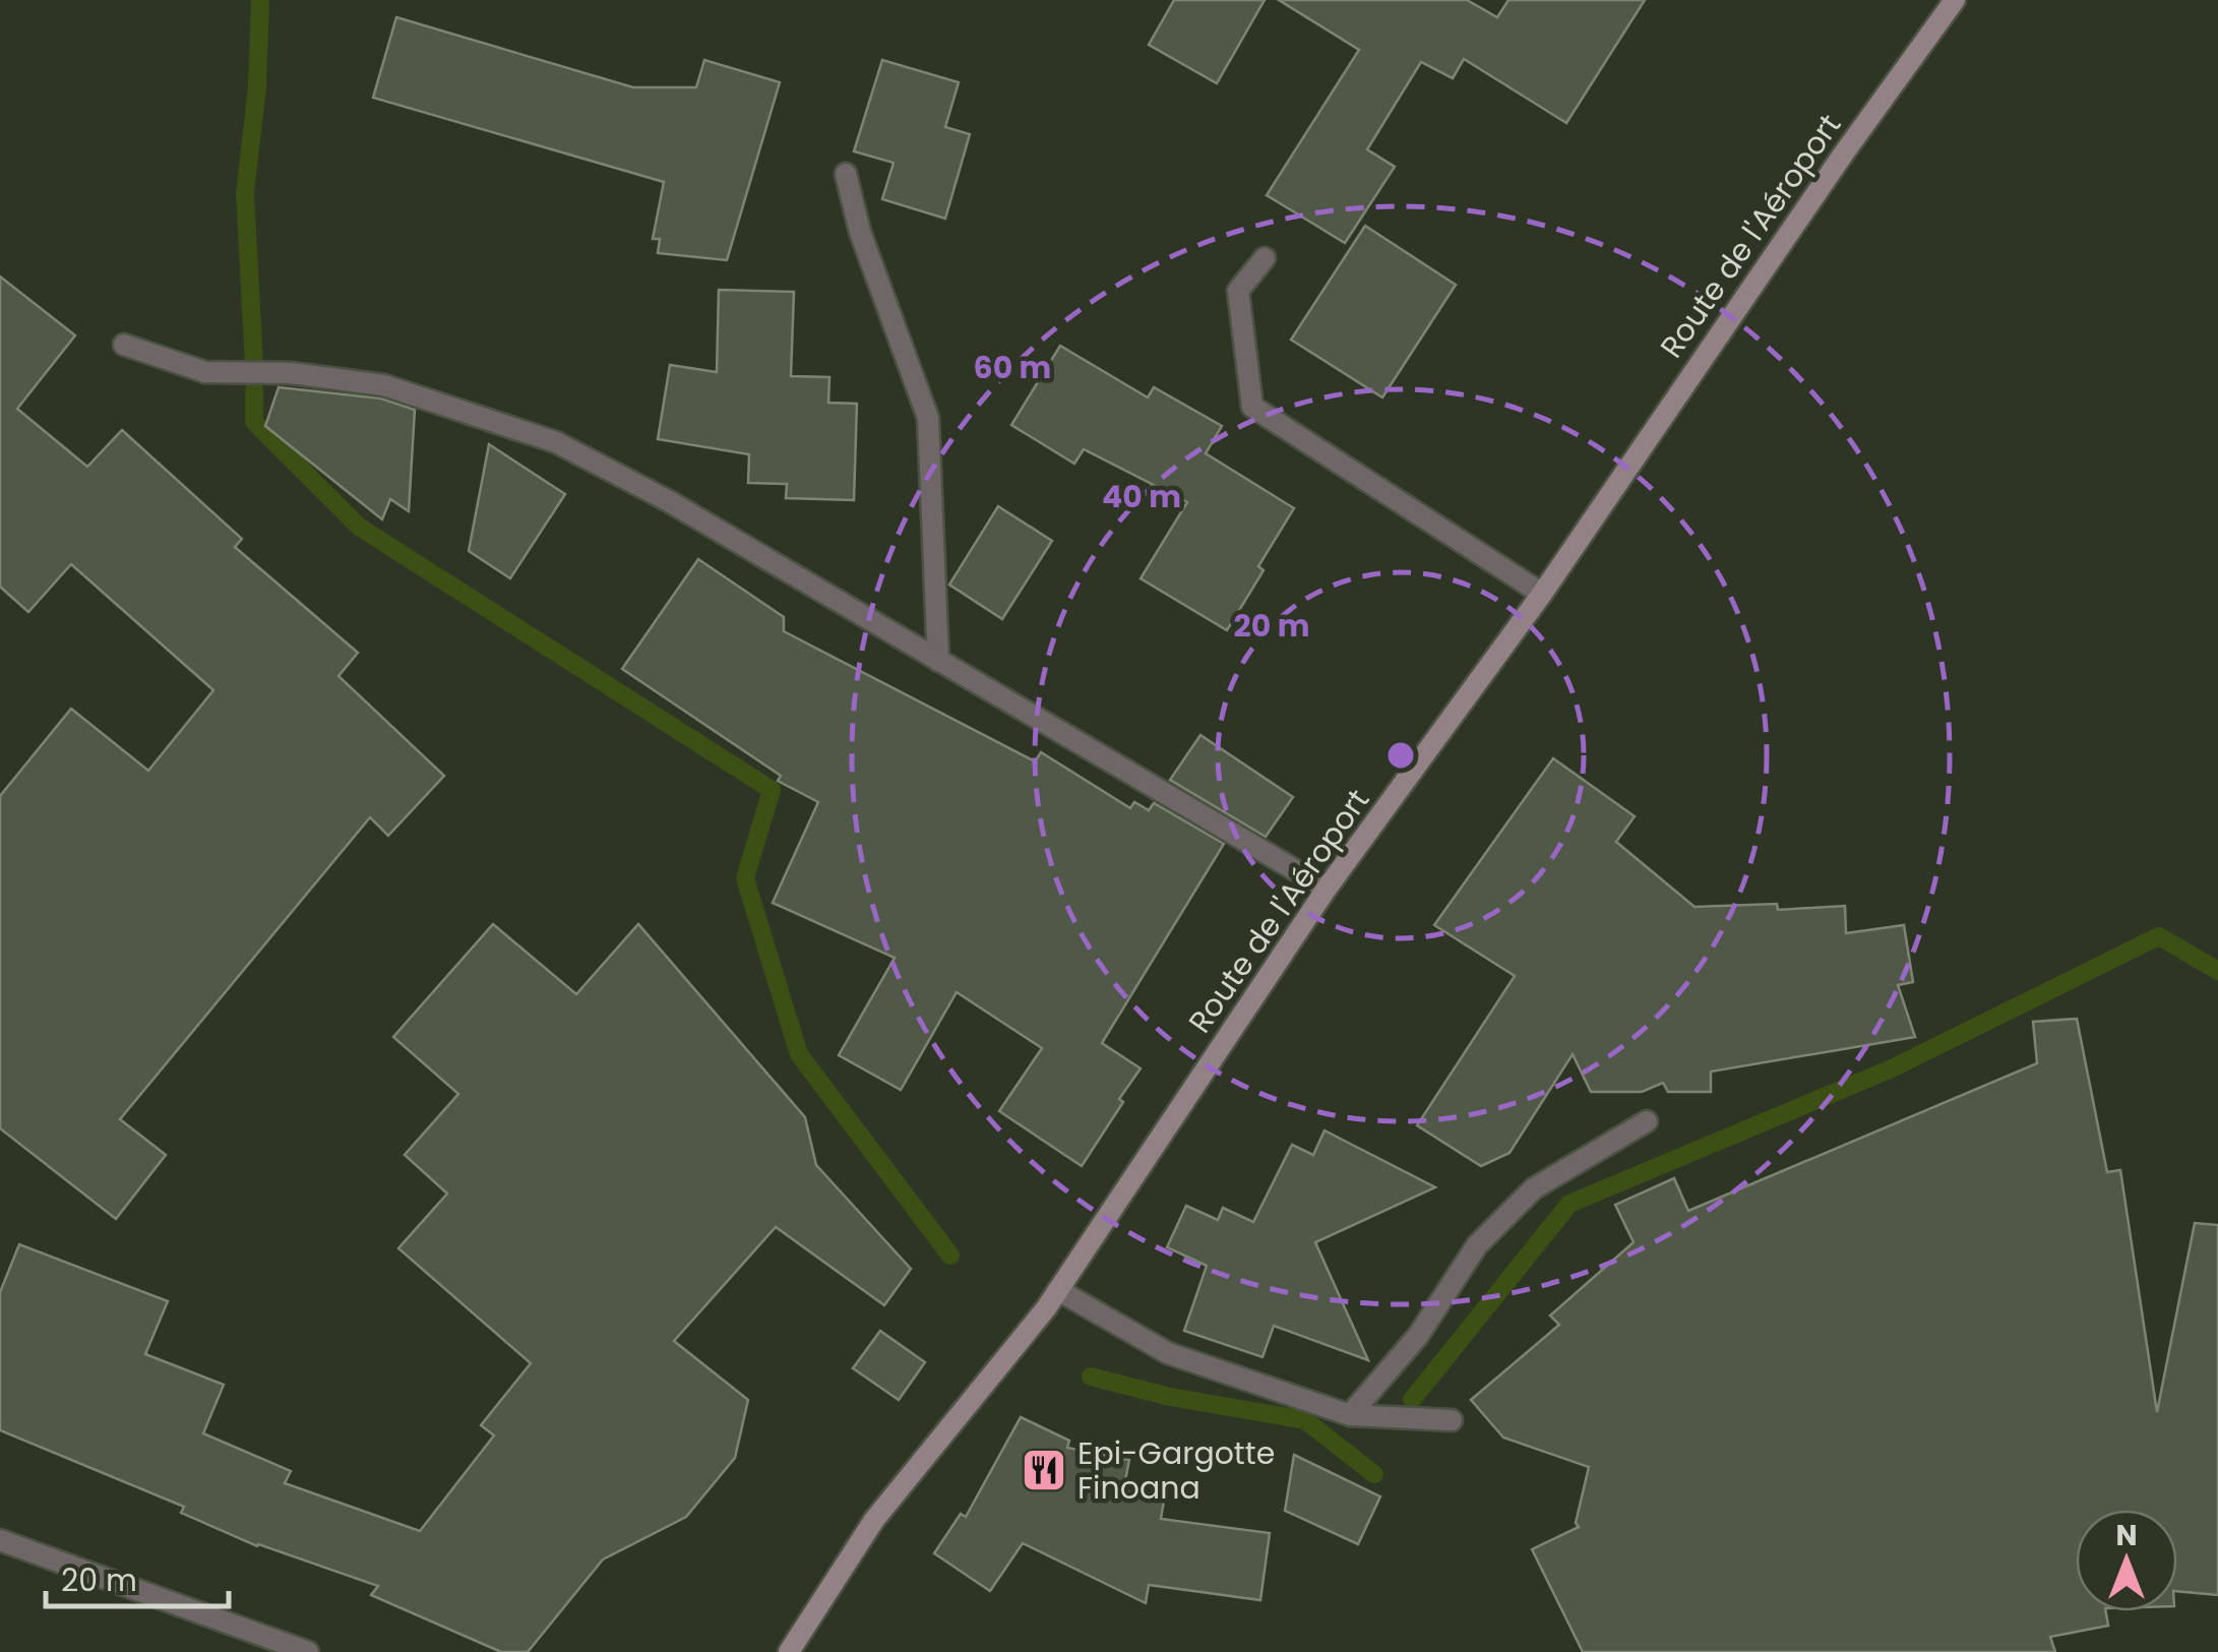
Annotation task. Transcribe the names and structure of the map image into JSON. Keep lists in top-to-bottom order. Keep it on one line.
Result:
{"streets":{"main road":["Route de l'Aéroport"]},"places":{"restaurant":["Epi-Gargotte Finoana"]},"scale_bar":"20 m","north":"top","rings":["60 m","40 m","20 m"]}
